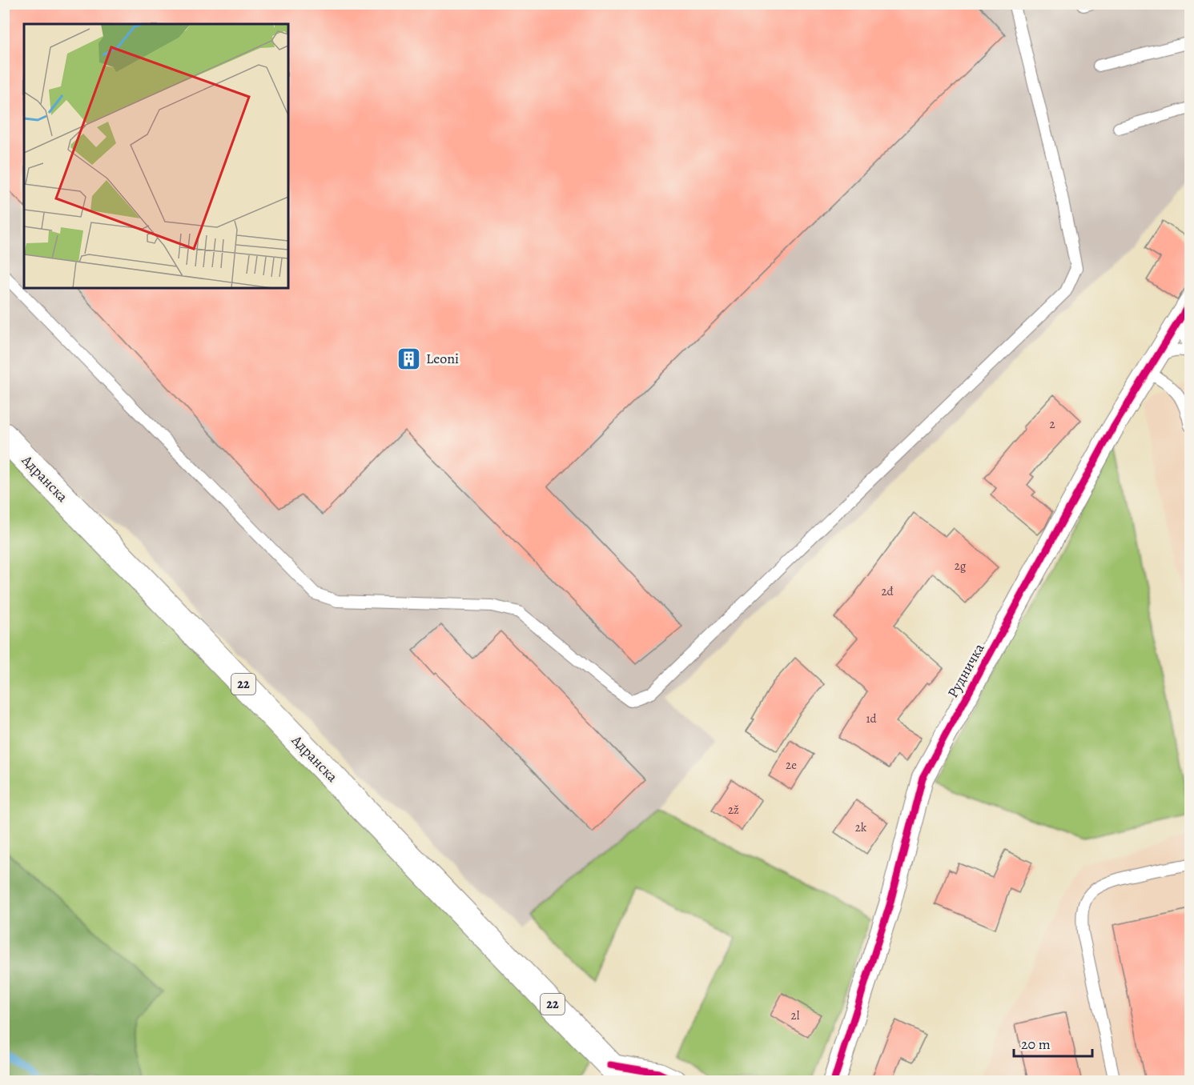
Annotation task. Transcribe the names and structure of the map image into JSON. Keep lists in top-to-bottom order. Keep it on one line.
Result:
{"streets":{"main road":["Адранска","22"],"street":["Рудничка"]},"places":{"building":["Leoni"]},"house_numbers":["2","2g","2đ","1d","2e","2ž","2k","2l"],"scale_bar":"20 m"}
